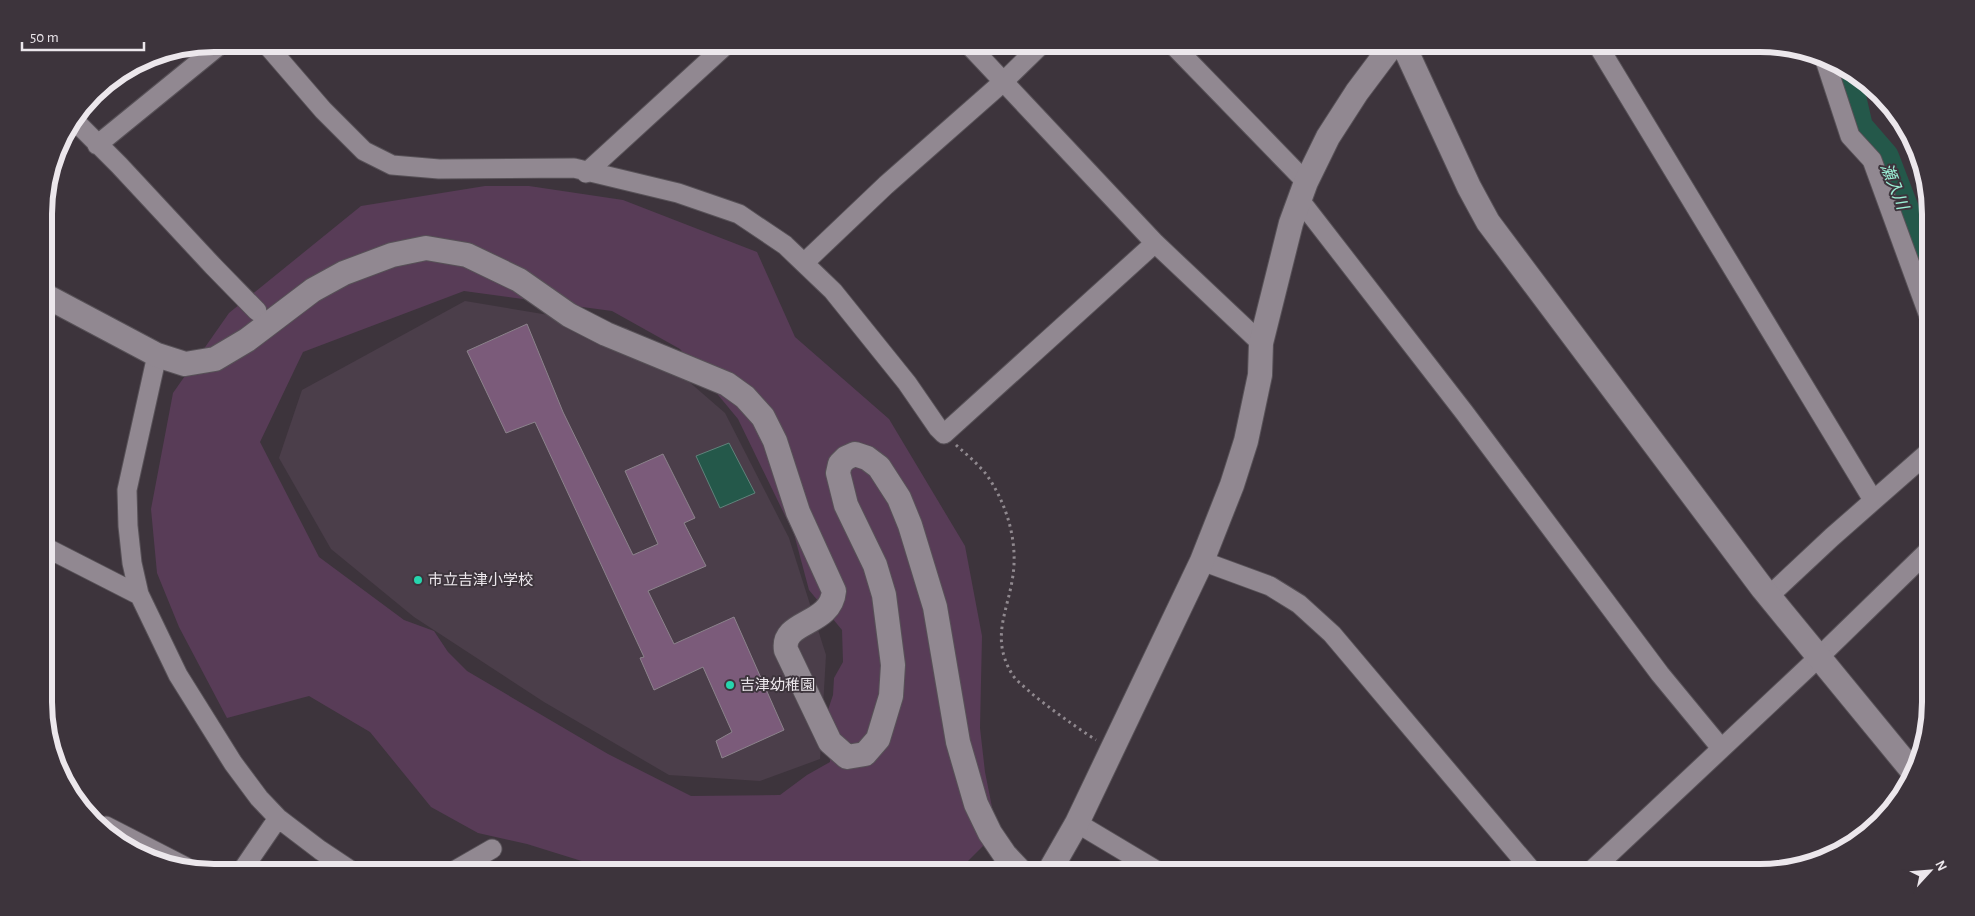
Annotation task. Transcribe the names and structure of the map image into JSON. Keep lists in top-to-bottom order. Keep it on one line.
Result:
{"water":["瀬入川"],"places":["市立吉津小学校","吉津幼稚園"],"scale_bar":"50 m","north":"top right"}
